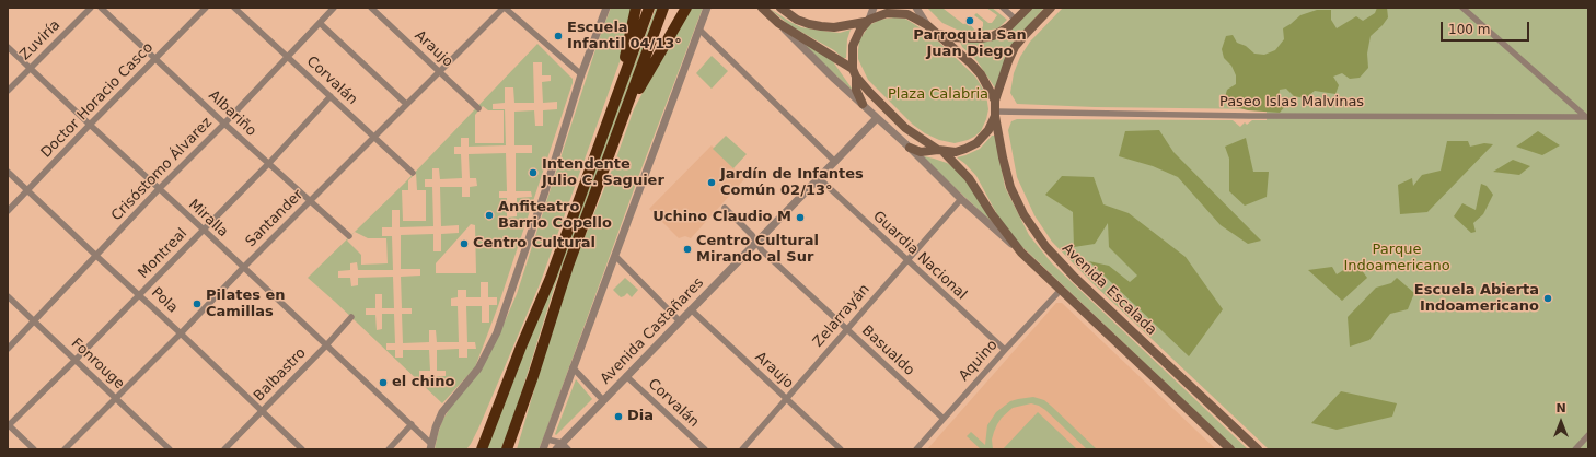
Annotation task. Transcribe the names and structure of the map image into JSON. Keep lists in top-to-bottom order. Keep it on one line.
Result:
{"streets":{"main road":["Avenida Escalada"],"street":["Zuviría","Araujo","Corvalán","Doctor Horacio Casco","Paseo Islas Malvinas","Albariño","Crisóstomo Álvarez","Miralla","Santander","Montreal","Guardia Nacional","Pola","Zelarrayán","Avenida Castañares","Basualdo","Aquino","Fonrouge","Balbastro"]},"crossings":[["Zuviría","Miralla"],["Araujo","Santander"],["Araujo","Zelarrayán"],["Araujo","Avenida Castañares"],["Corvalán","Crisóstomo Álvarez"],["Corvalán","Santander"],["Corvalán","Montreal"],["Corvalán","Avenida Castañares"],["Doctor Horacio Casco","Albariño"],["Doctor Horacio Casco","Miralla"],["Doctor Horacio Casco","Pola"],["Paseo Islas Malvinas","Avenida Escalada"],["Albariño","Crisóstomo Álvarez"],["Albariño","Santander"],["Albariño","Montreal"],["Crisóstomo Álvarez","Miralla"],["Crisóstomo Álvarez","Pola"],["Crisóstomo Álvarez","Fonrouge"],["Miralla","Santander"],["Miralla","Montreal"],["Miralla","Balbastro"],["Santander","Pola"],["Santander","Fonrouge"],["Montreal","Pola"],["Montreal","Fonrouge"],["Guardia Nacional","Zelarrayán"],["Guardia Nacional","Avenida Castañares"],["Guardia Nacional","Aquino"],["Pola","Balbastro"],["Zelarrayán","Basualdo"],["Avenida Castañares","Basualdo"],["Basualdo","Aquino"]],"parks":["Plaza Calabria","Parque Indoamericano"],"places":["Parroquia San Juan Diego","Escuela Infantil 04/13°","Intendente Julio C. Saguier","Jardín de Infantes Común 02/13°","Anfiteatro Barrio Copello","Uchino Claudio M","Centro Cultural","Centro Cultural Mirando al Sur","Escuela Abierta Indoamericano","Pilates en Camillas","el chino","Dia"],"scale_bar":"100 m","north":"top"}
